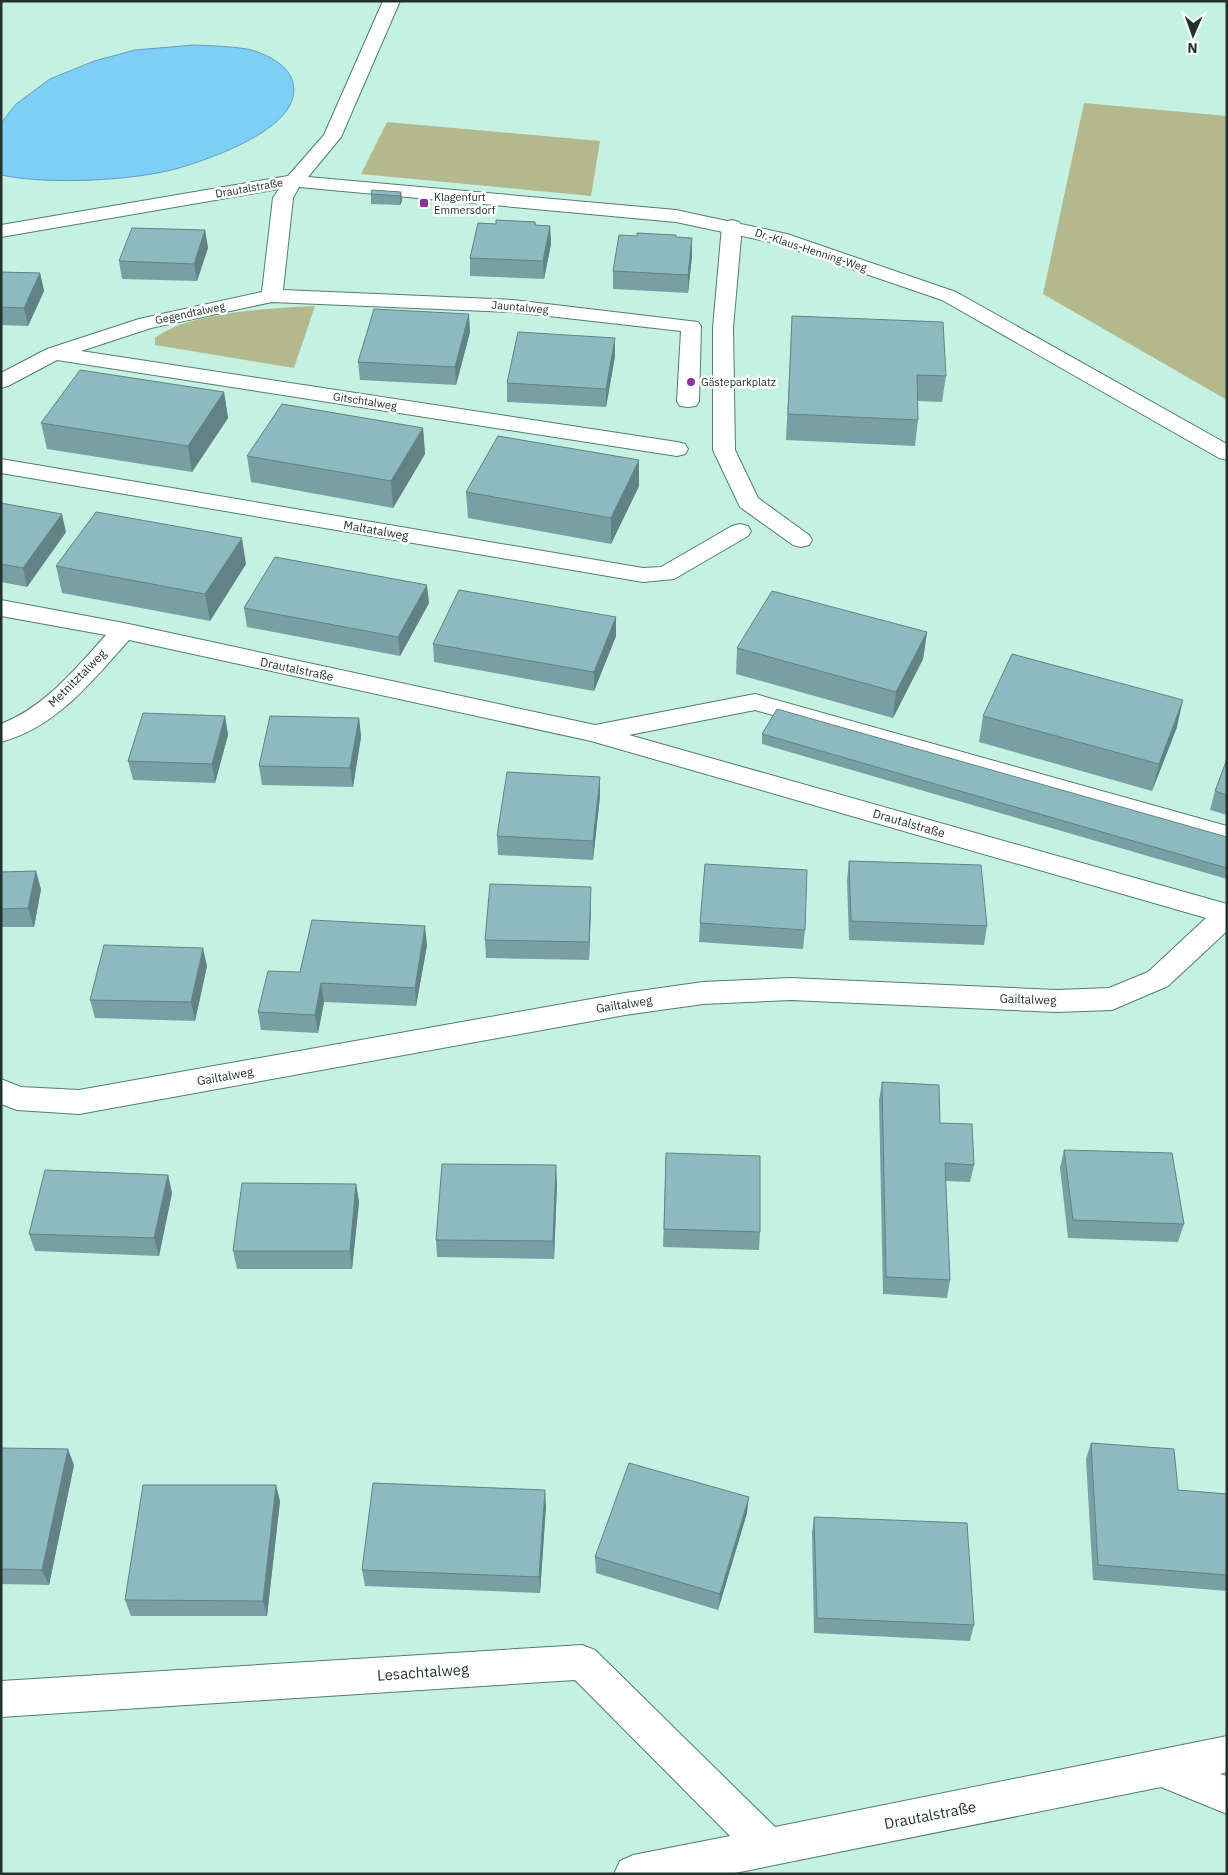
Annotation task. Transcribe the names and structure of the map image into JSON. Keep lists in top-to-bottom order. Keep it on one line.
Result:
{"streets":{"street":["Drautalstraße","Dr.-Klaus-Henning-Weg","Jauntalweg","Gegendtalweg","Gitschtalweg","Maltatalweg","Metnitztalweg","Gailtalweg","Lesachtalweg"]},"crossings":[["Drautalstraße","Dr.-Klaus-Henning-Weg"],["Drautalstraße","Metnitztalweg"],["Drautalstraße","Gailtalweg"],["Drautalstraße","Lesachtalweg"],["Jauntalweg","Gegendtalweg"],["Gegendtalweg","Gitschtalweg"]],"places":{"transit":["Klagenfurt Emmersdorf"],"other":["Gästeparkplatz"]},"north":"bottom"}
